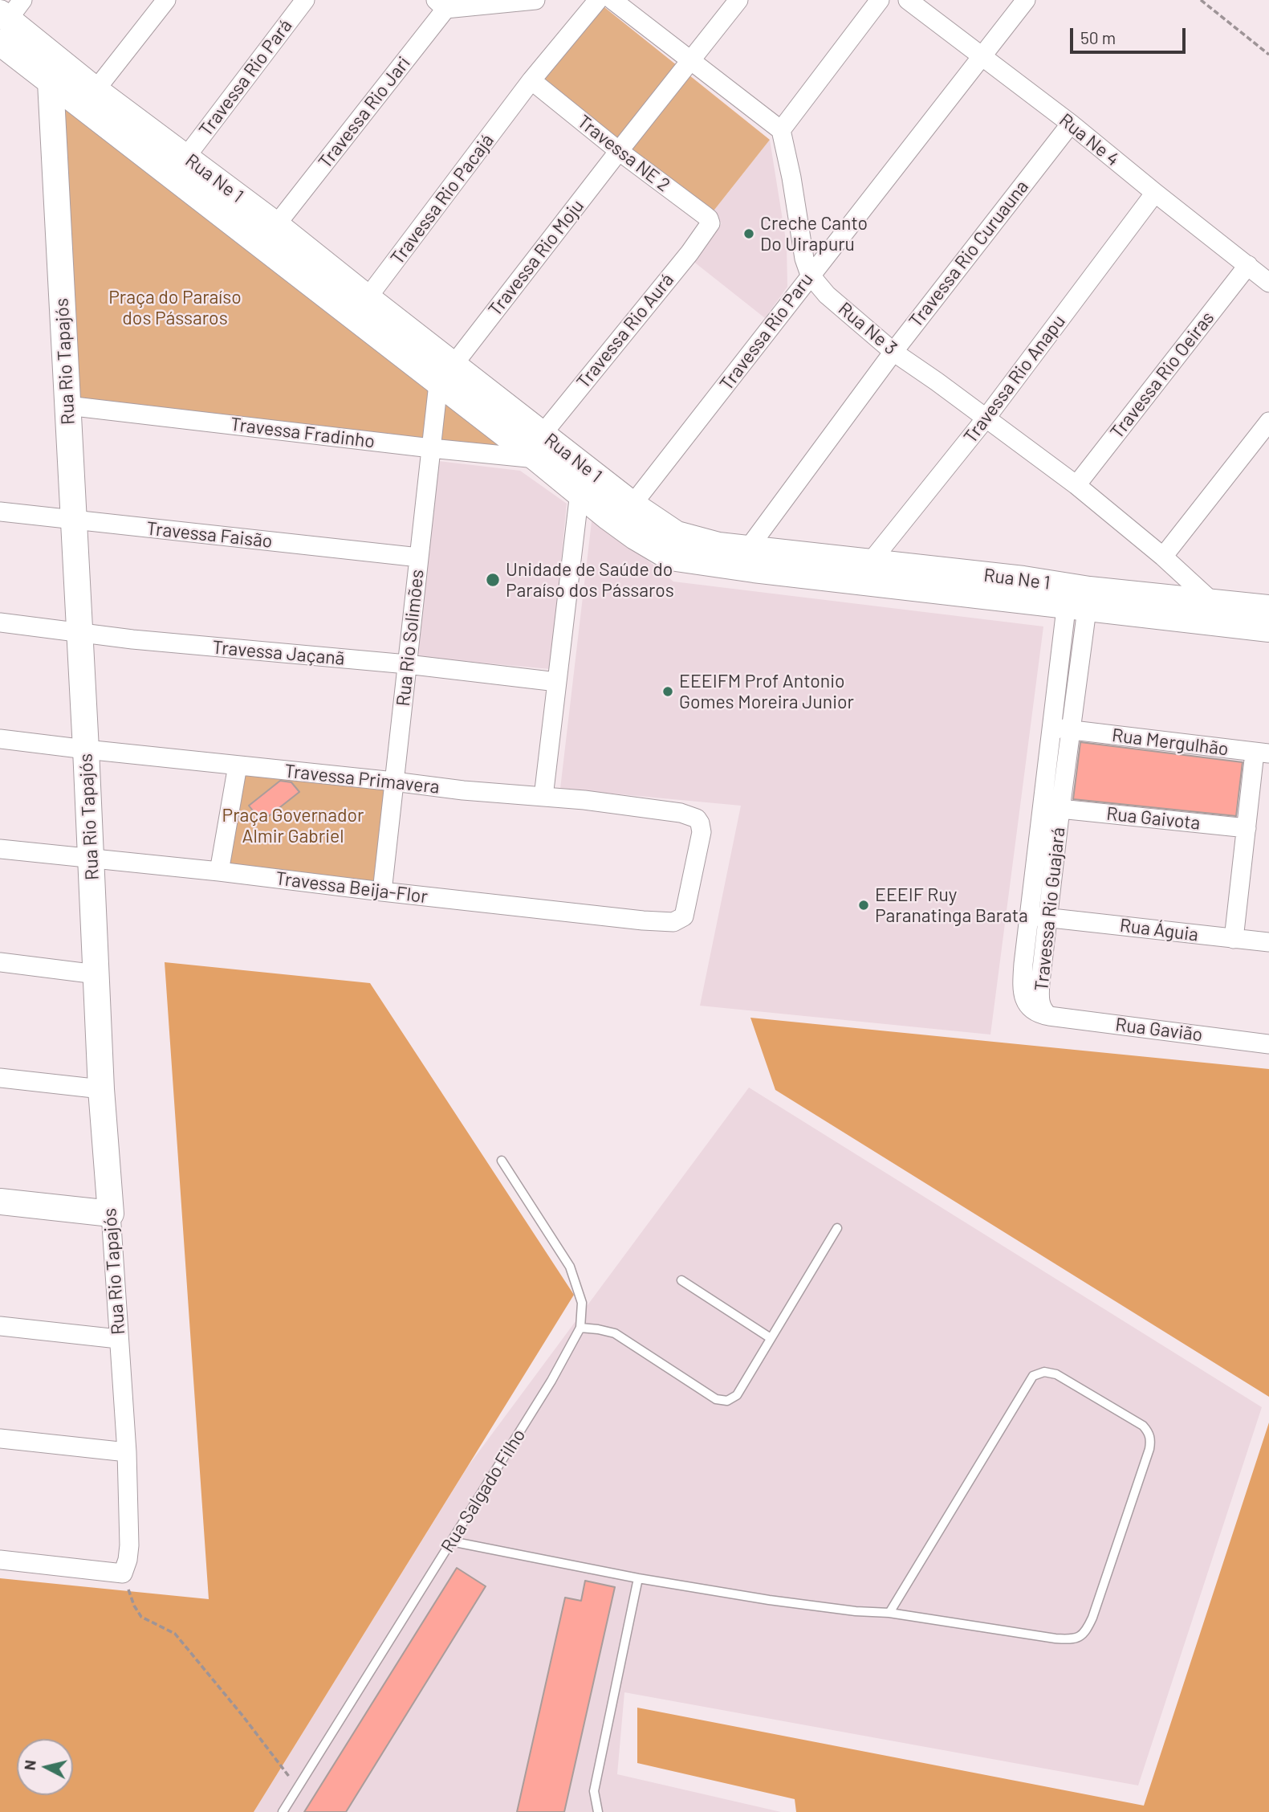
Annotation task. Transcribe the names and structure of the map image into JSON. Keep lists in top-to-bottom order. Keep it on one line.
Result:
{"streets":{"street":["Travessa Rio Pará","Travessa Rio Jari","Rua Ne 4","Travessa NE 2","Rua Ne 1","Travessa Rio Pacajá","Travessa Rio Curuauna","Travessa Rio Moju","Rua Ne 3","Travessa Rio Aurá","Travessa Rio Paru","Rua Rio Tapajós","Travessa Rio Oeiras","Travessa Rio Anapu","Travessa Fradinho","Travessa Faisão","Rua Rio Solimões","Travessa Jaçanã","Rua Mergulhão","Travessa Primavera","Rua Gaivota","Travessa Beija-Flor","Travessa Rio Guajará","Rua Águia","Rua Gavião"],"lane":["Rua Salgado Filho"]},"crossings":[["Travessa Rio Pará","Rua Ne 1"],["Travessa Rio Jari","Rua Ne 1"],["Rua Ne 4","Travessa Rio Curuauna"],["Rua Ne 4","Travessa Rio Paru"],["Rua Ne 4","Travessa Rio Oeiras"],["Rua Ne 4","Travessa Rio Anapu"],["Travessa NE 2","Travessa Rio Pacajá"],["Travessa NE 2","Travessa Rio Moju"],["Travessa NE 2","Travessa Rio Aurá"],["Rua Ne 1","Travessa Rio Pacajá"],["Rua Ne 1","Travessa Rio Curuauna"],["Rua Ne 1","Travessa Rio Moju"],["Rua Ne 1","Rua Ne 3"],["Rua Ne 1","Travessa Rio Aurá"],["Rua Ne 1","Travessa Rio Paru"],["Rua Ne 1","Rua Rio Tapajós"],["Rua Ne 1","Travessa Rio Anapu"],["Rua Ne 1","Travessa Fradinho"],["Rua Ne 1","Rua Rio Solimões"],["Rua Ne 1","Travessa Rio Guajará"],["Travessa Rio Curuauna","Rua Ne 3"],["Travessa Rio Moju","Rua Rio Solimões"],["Rua Ne 3","Travessa Rio Paru"],["Rua Ne 3","Travessa Rio Oeiras"],["Rua Ne 3","Travessa Rio Anapu"],["Rua Rio Tapajós","Travessa Fradinho"],["Rua Rio Tapajós","Travessa Faisão"],["Rua Rio Tapajós","Travessa Jaçanã"],["Rua Rio Tapajós","Travessa Primavera"],["Rua Rio Tapajós","Travessa Beija-Flor"],["Travessa Fradinho","Rua Rio Solimões"],["Travessa Faisão","Rua Rio Solimões"],["Rua Rio Solimões","Travessa Jaçanã"],["Rua Rio Solimões","Travessa Primavera"],["Rua Rio Solimões","Travessa Beija-Flor"],["Rua Mergulhão","Travessa Rio Guajará"],["Travessa Primavera","Travessa Beija-Flor"],["Rua Gaivota","Travessa Rio Guajará"],["Travessa Rio Guajará","Rua Águia"],["Travessa Rio Guajará","Rua Gavião"]],"parks":["Praça do Paraíso dos Pássaros","Praça Governador Almir Gabriel"],"places":["Creche Canto Do Uirapuru","Unidade de Saúde do Paraíso dos Pássaros","EEEIFM Prof Antonio Gomes Moreira Junior","EEEIF Ruy Paranatinga Barata"],"scale_bar":"50 m","north":"left"}
